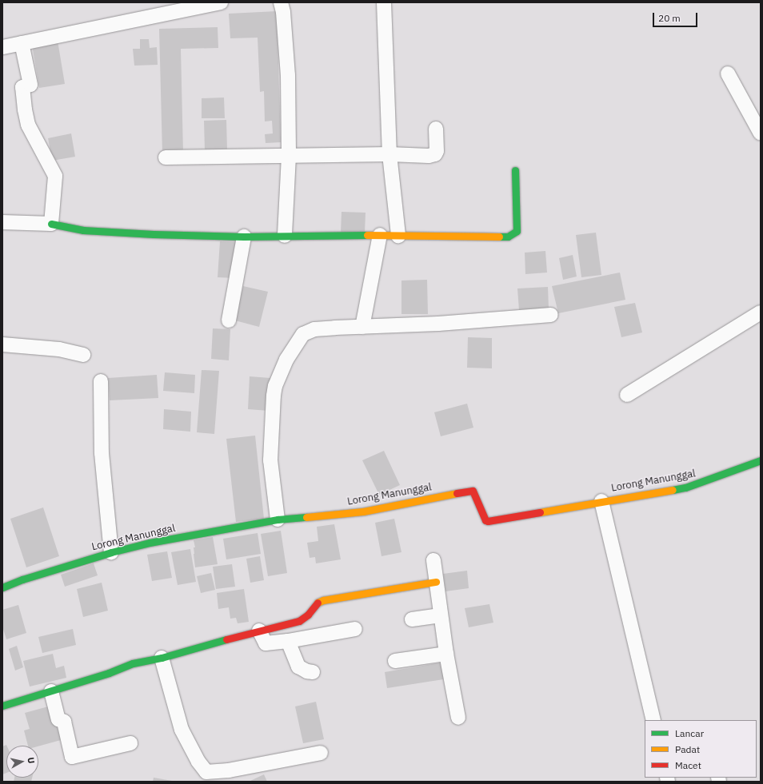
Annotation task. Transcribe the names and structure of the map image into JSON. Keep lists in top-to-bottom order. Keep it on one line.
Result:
{"streets":{"street":["Lorong Manunggal"]},"legend":["Lancar","Padat","Macet"],"scale_bar":"20 m","north":"right"}
